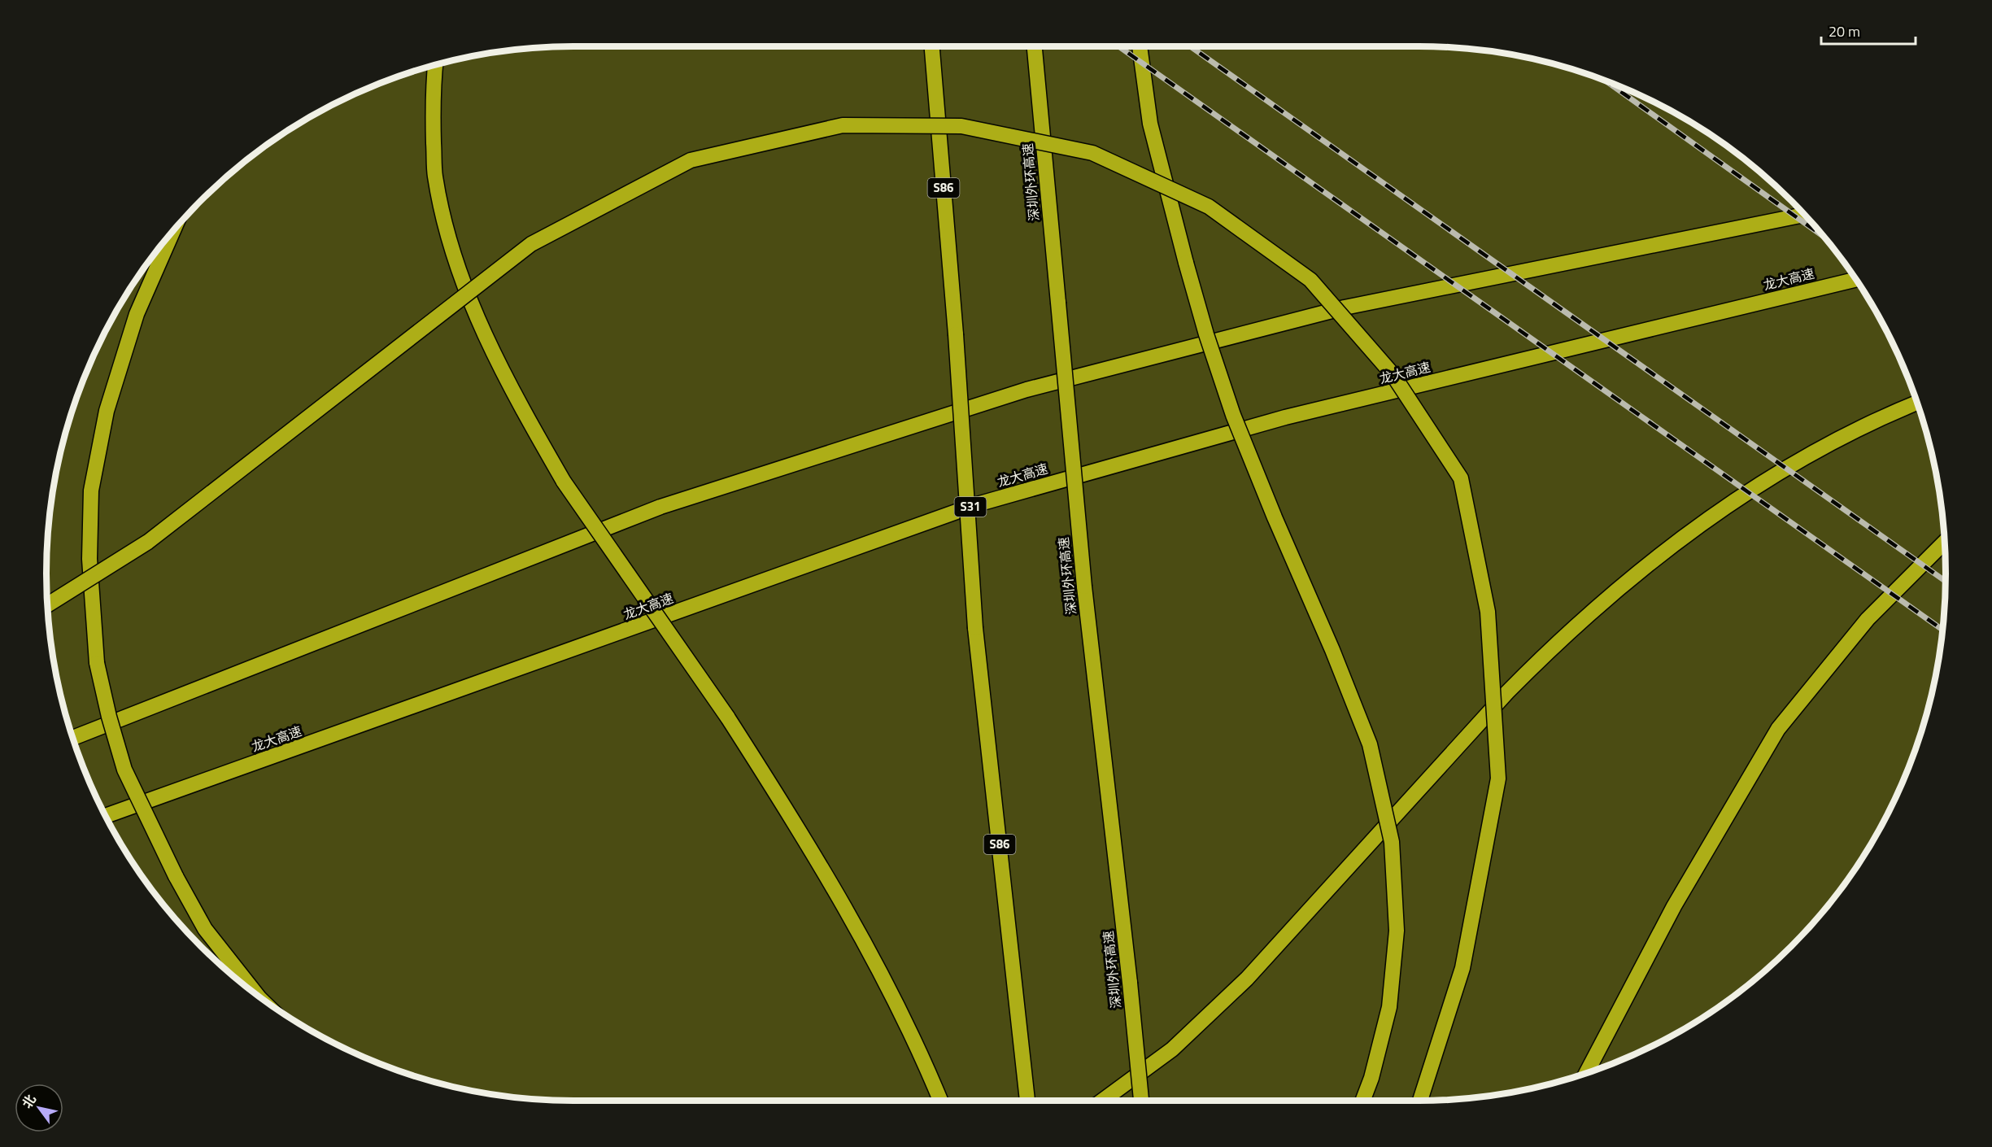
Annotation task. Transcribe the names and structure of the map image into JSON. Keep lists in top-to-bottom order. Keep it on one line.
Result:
{"streets":{"highway":["深圳外环高速","S86","龙大高速","S31"]},"scale_bar":"20 m","north":"top left"}
